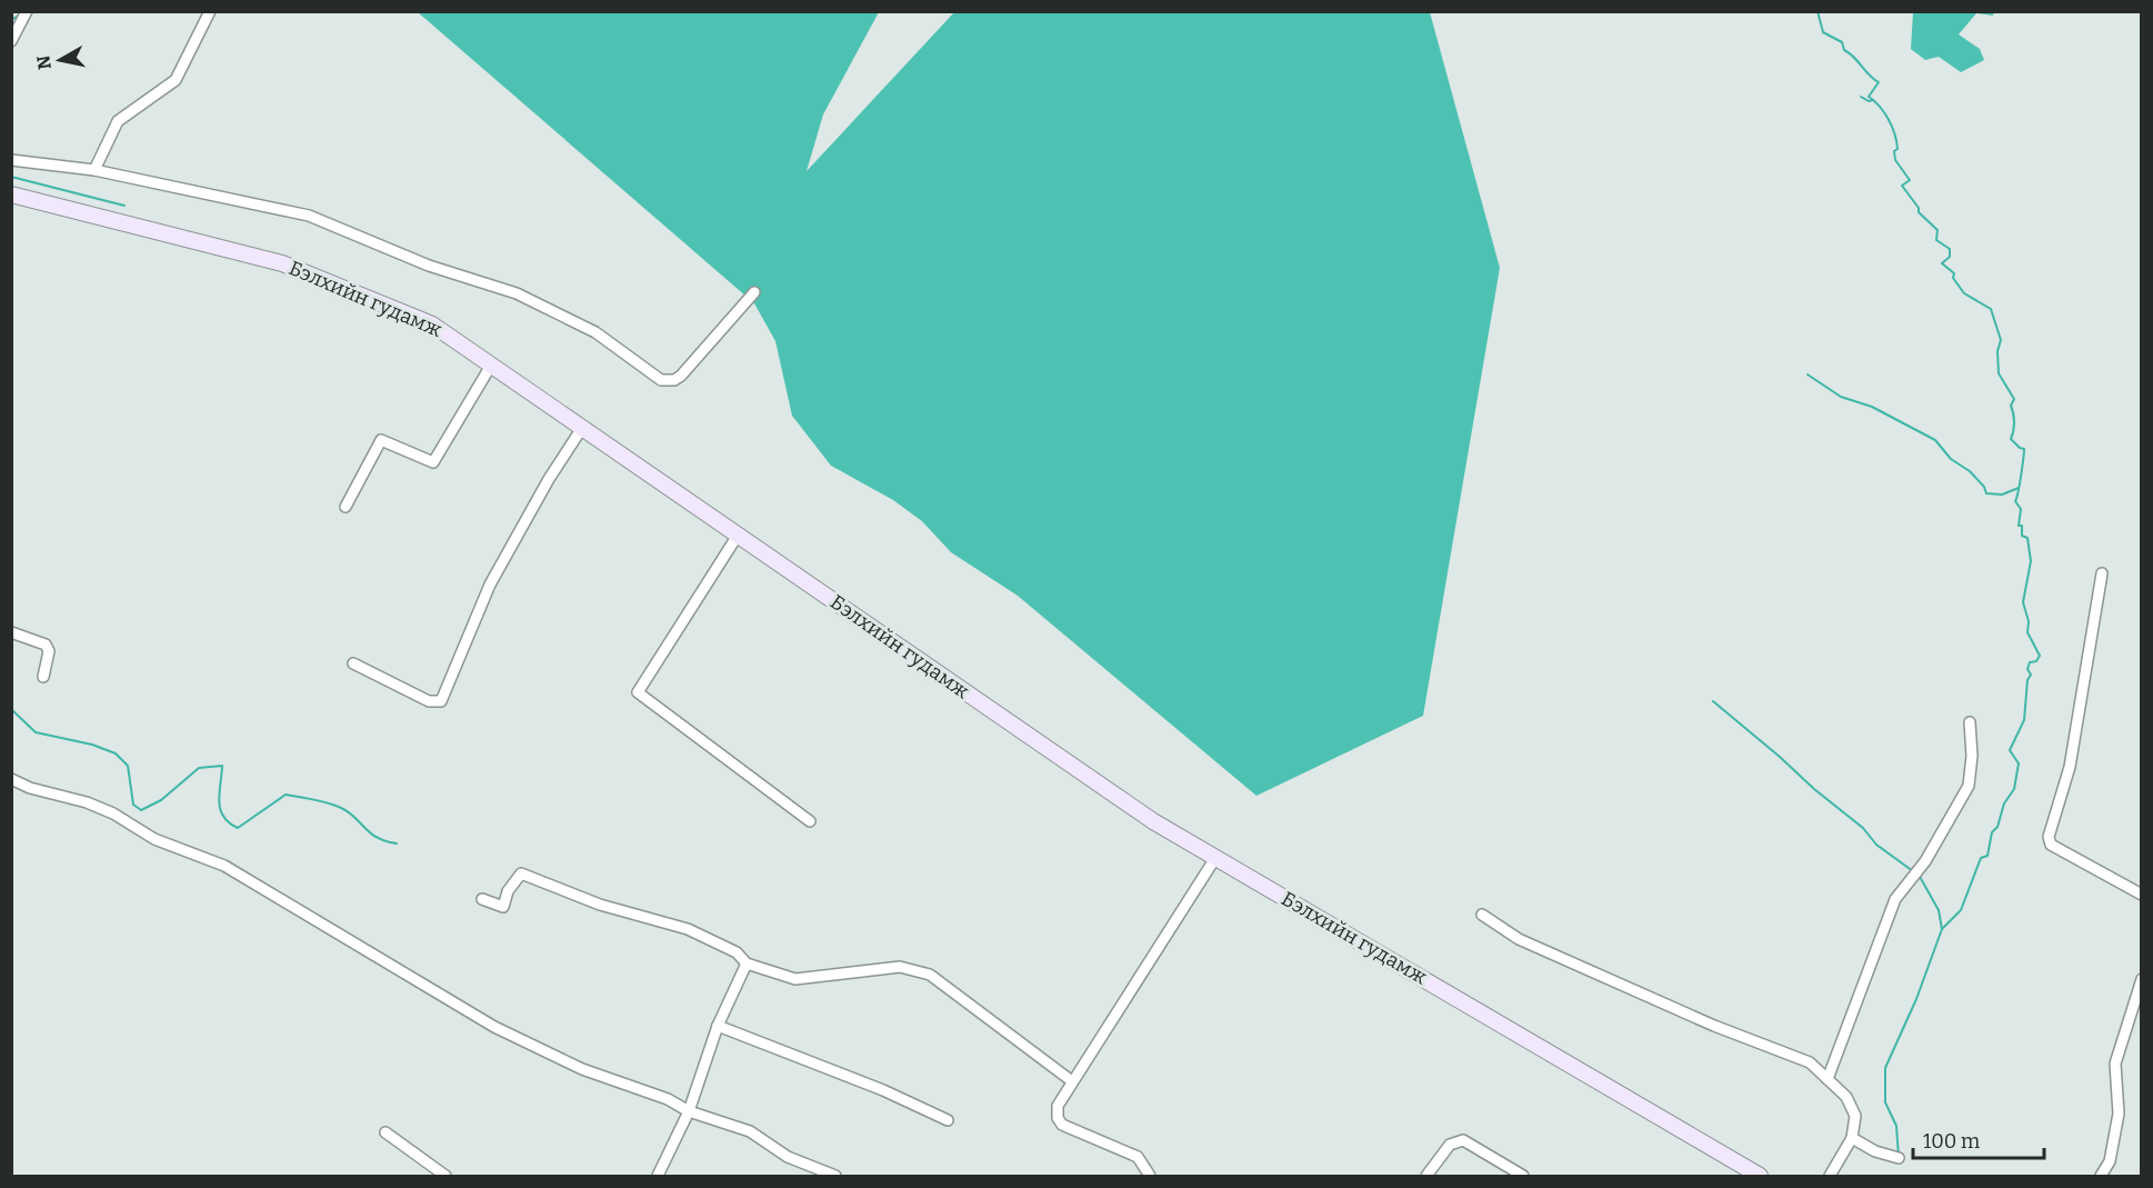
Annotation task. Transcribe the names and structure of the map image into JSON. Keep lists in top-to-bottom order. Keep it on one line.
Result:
{"streets":{"main road":["Бэлхийн гудамж"]},"scale_bar":"100 m","north":"left"}
